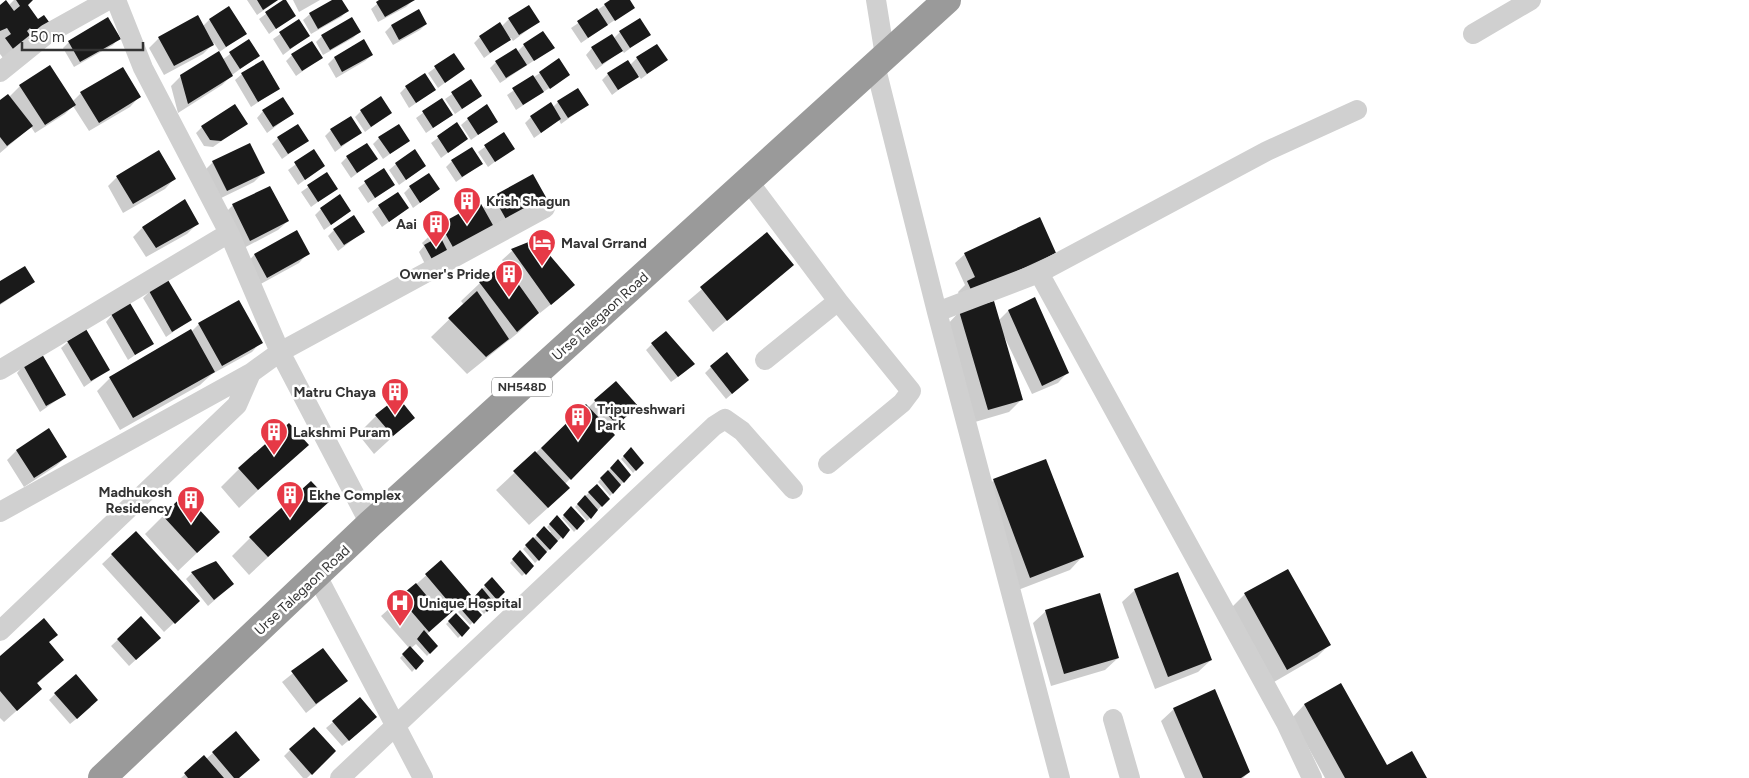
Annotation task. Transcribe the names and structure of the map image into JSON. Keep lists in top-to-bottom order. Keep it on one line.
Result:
{"streets":{"highway":["Urse Talegaon Road","NH548D"]},"places":{"building":["Krish Shagun","Aai","Owner's Pride","Matru Chaya","Tripureshwari Park","Lakshmi Puram","Ekhe Complex","Madhukosh Residency"],"hotel":["Maval Grrand"],"hospital":["Unique Hospital"]},"scale_bar":"50 m"}
